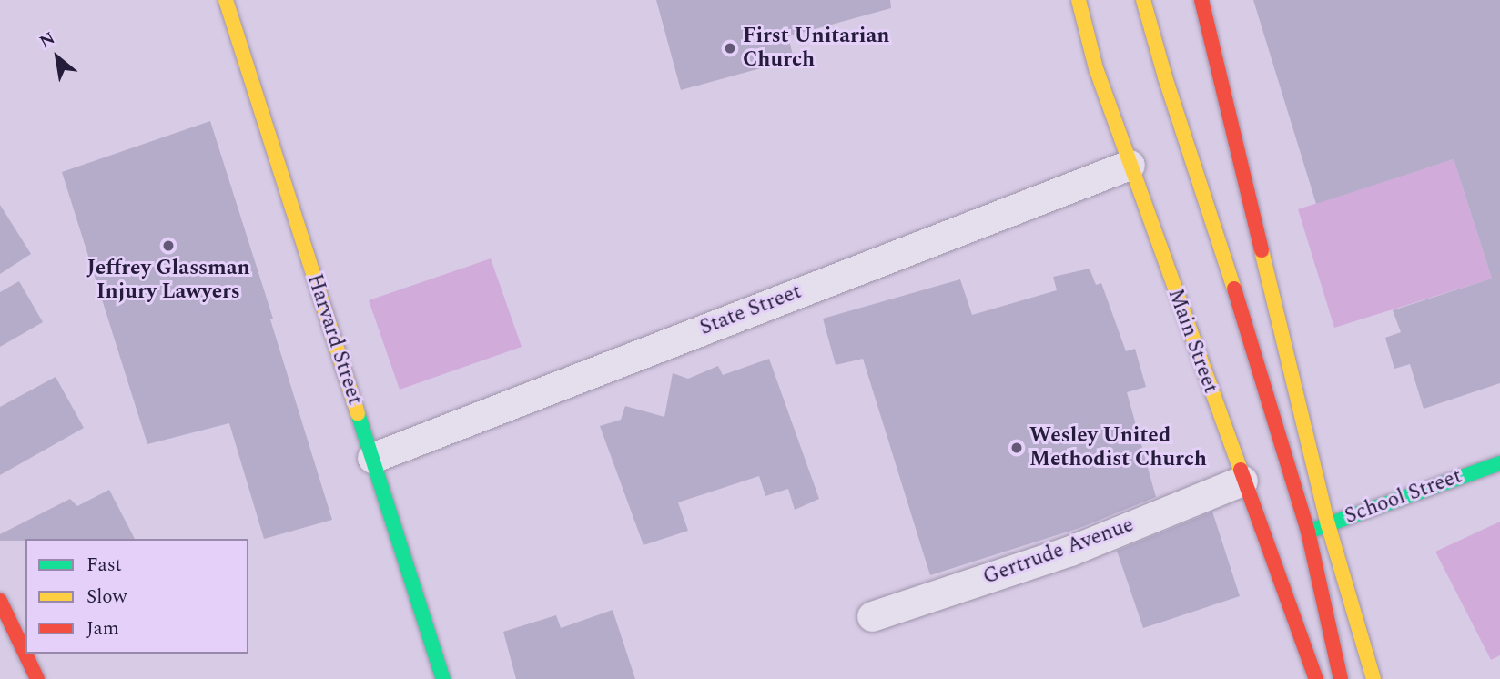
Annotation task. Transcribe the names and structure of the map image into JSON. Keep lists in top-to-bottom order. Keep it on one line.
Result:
{"streets":{"main road":["Harvard Street","Main Street","School Street"],"street":["State Street","Gertrude Avenue"]},"crossings":[["State Street","Harvard Street"],["State Street","Main Street"],["Main Street","Gertrude Avenue"]],"places":["First Unitarian Church","Jeffrey Glassman Injury Lawyers","Wesley United Methodist Church"],"legend":["Fast","Slow","Jam"],"north":"top left"}
